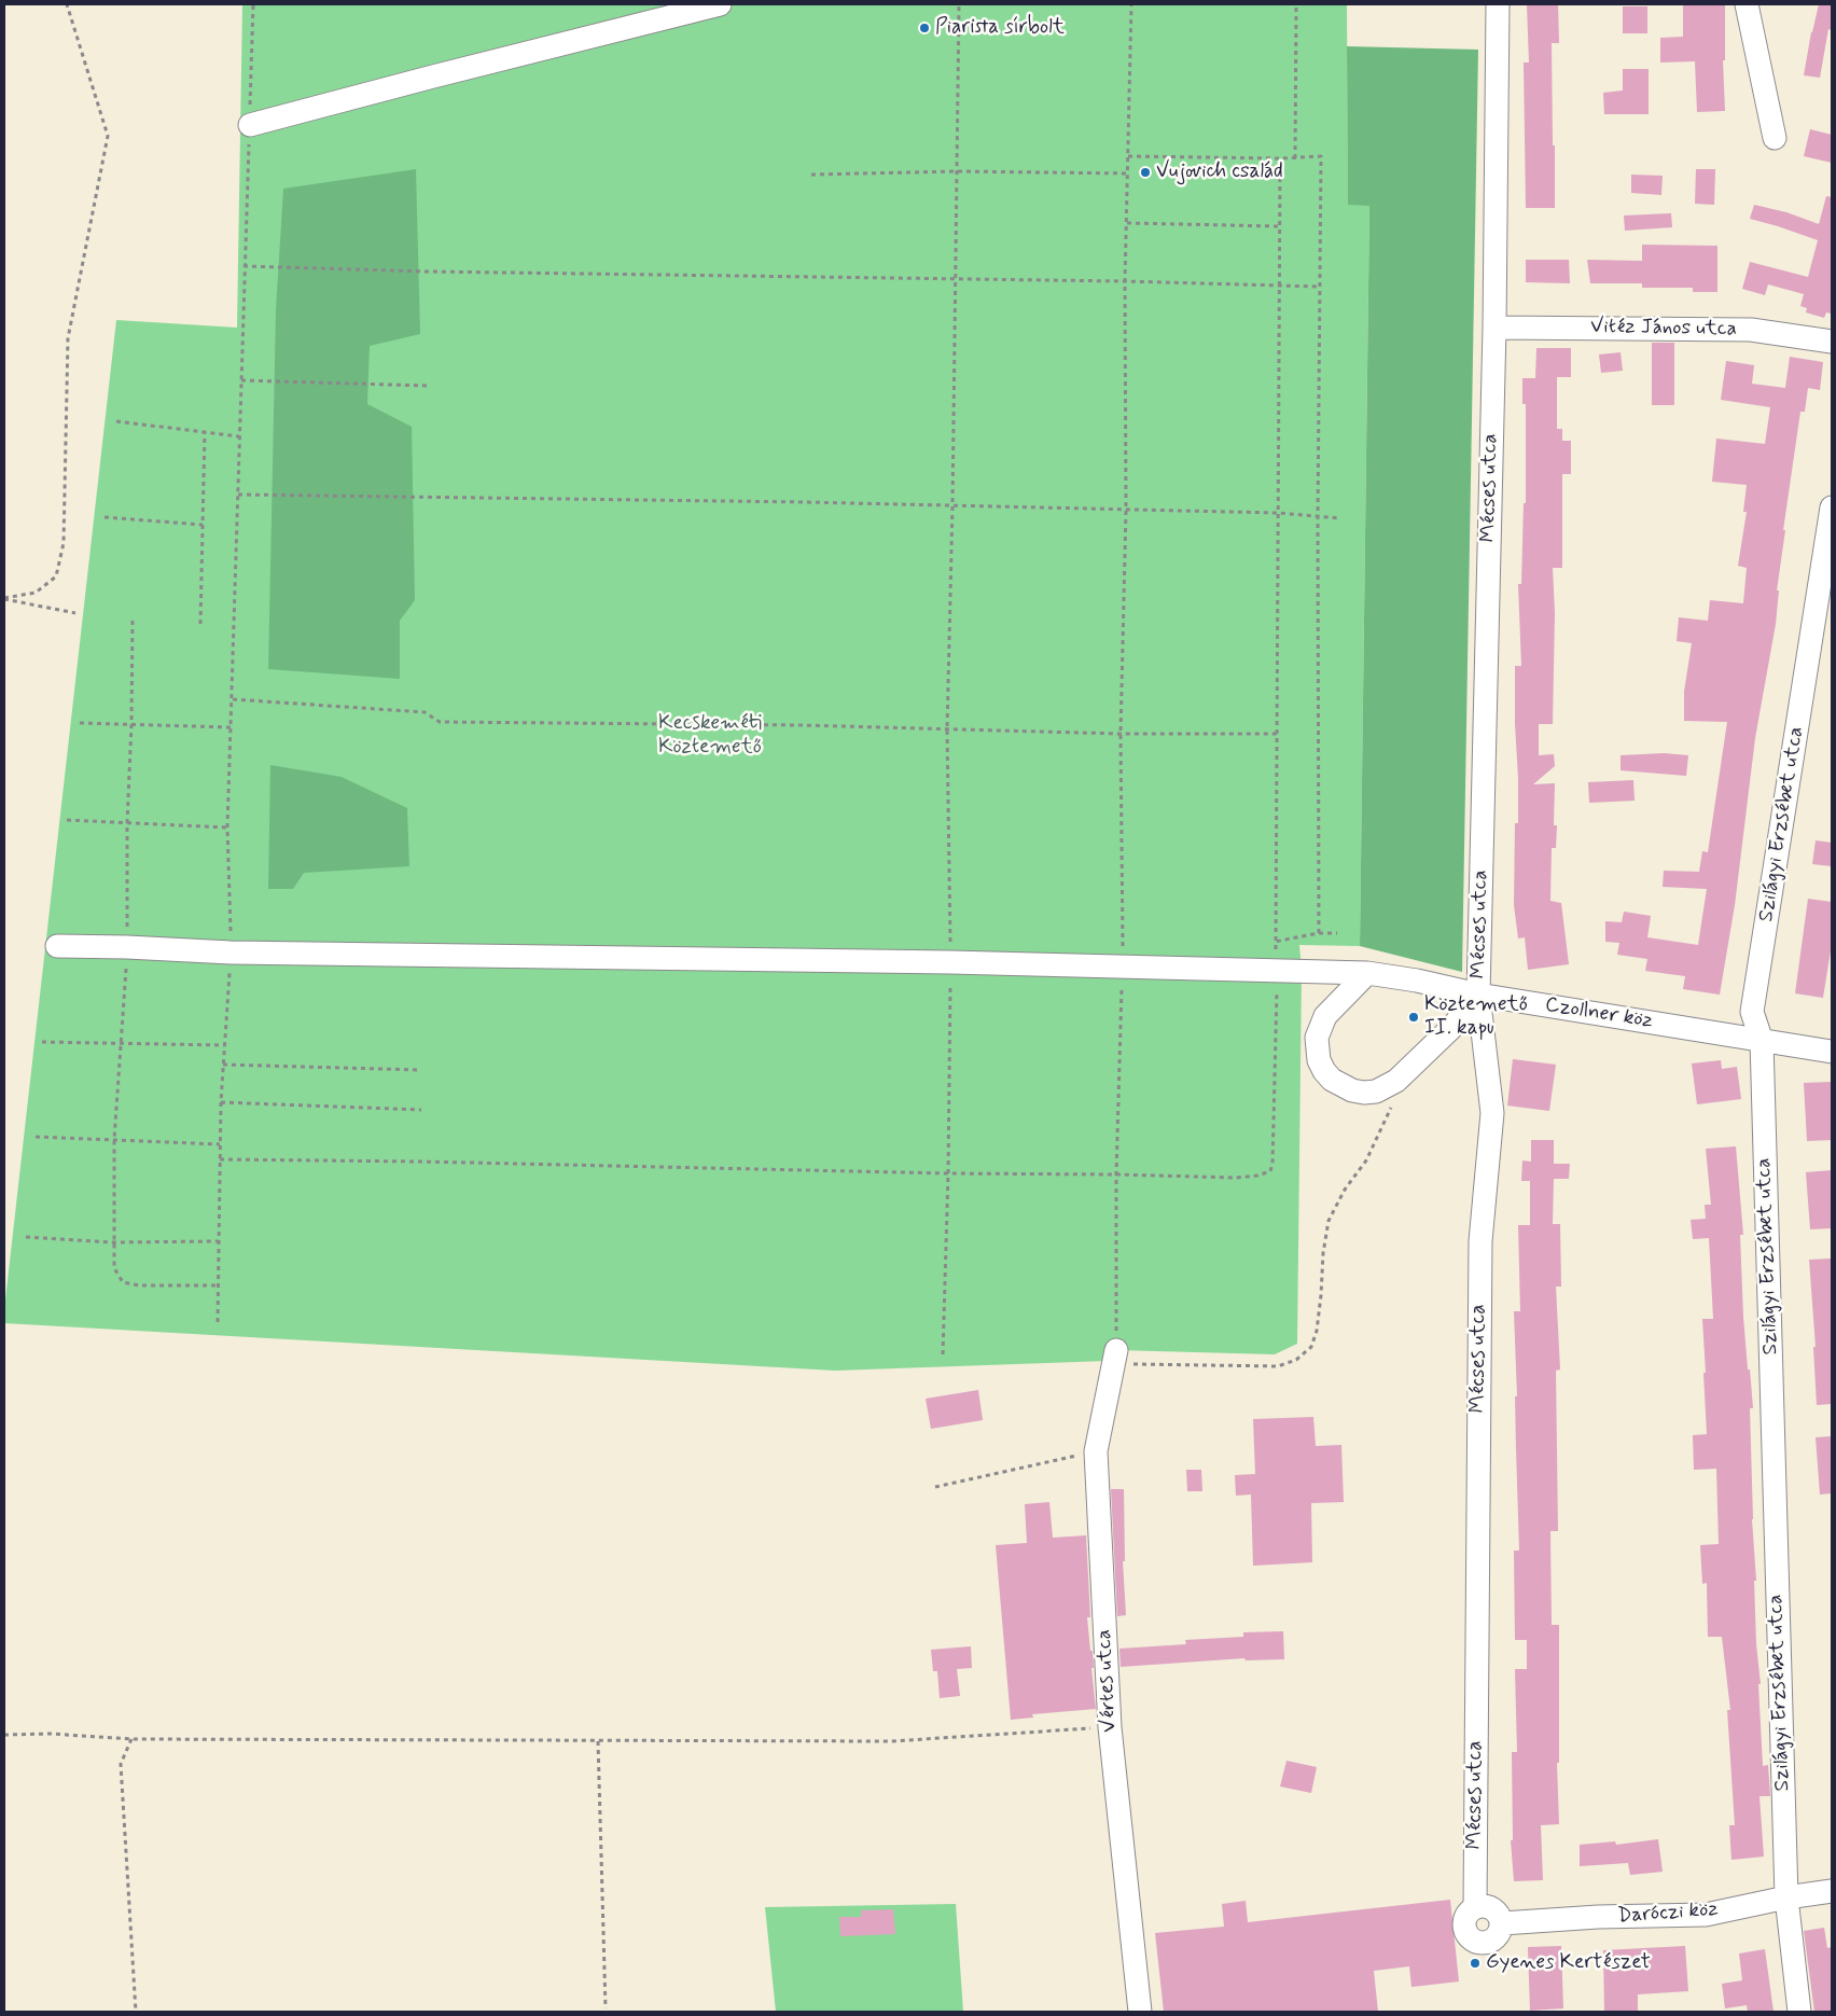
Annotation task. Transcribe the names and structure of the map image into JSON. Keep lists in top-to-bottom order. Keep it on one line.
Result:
{"streets":{"street":["Vitéz János utca","Mécses utca","Szilágyi Erzsébet utca","Czollner köz","Vértes utca","Daróczi köz"]},"crossings":[["Vitéz János utca","Mécses utca"],["Mécses utca","Czollner köz"],["Mécses utca","Daróczi köz"],["Szilágyi Erzsébet utca","Czollner köz"],["Szilágyi Erzsébet utca","Daróczi köz"]],"parks":["Kecskeméti Köztemető"],"places":["Piarista sírbolt","Vujovich család","Köztemető II. kapu","Gyenes Kertészet"]}
